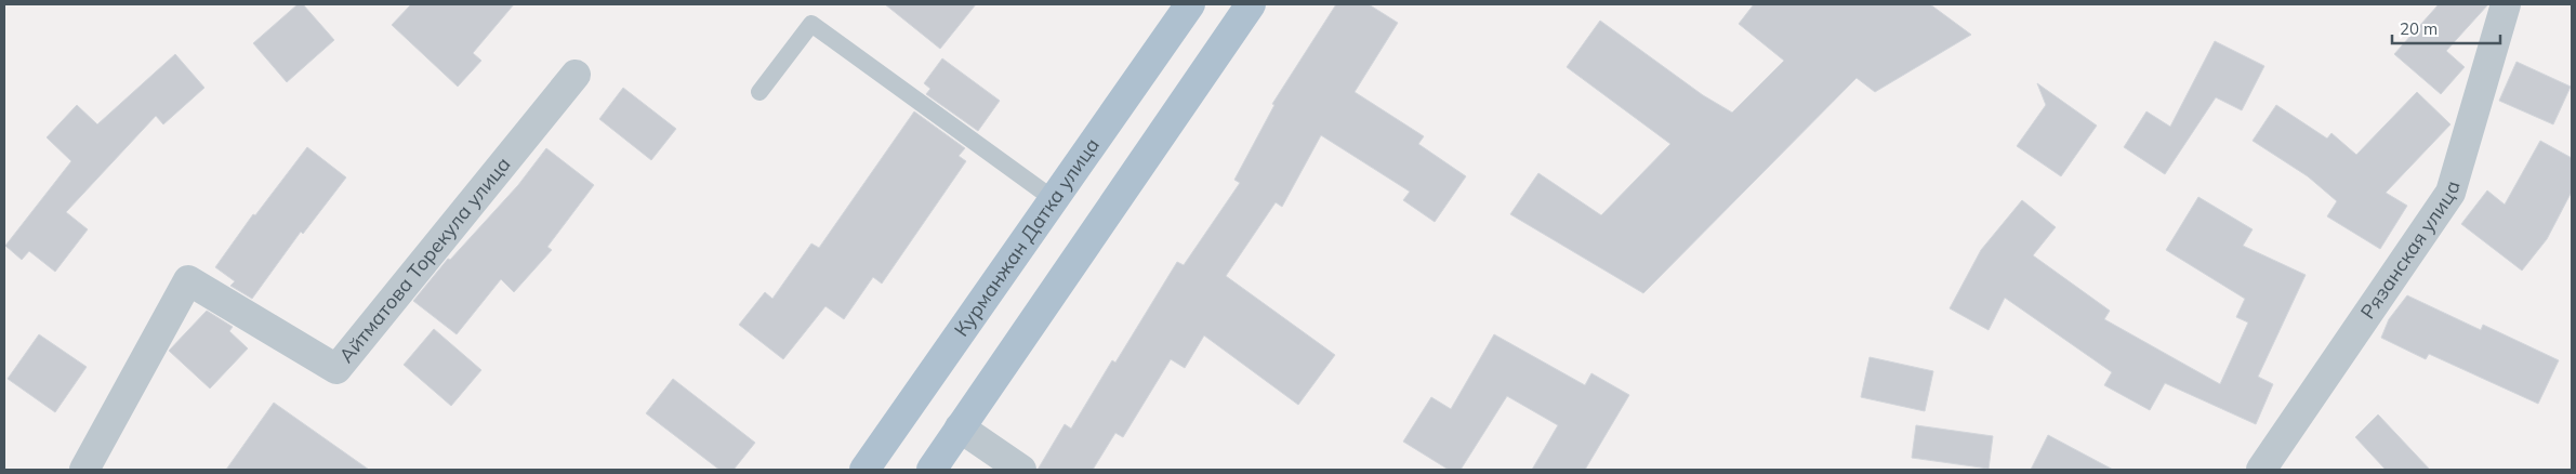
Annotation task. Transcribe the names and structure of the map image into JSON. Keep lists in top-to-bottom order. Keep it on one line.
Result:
{"streets":{"main road":["Курманжан Датка улица"],"street":["Рязанская улица","Айтматова Торекула улица"]},"scale_bar":"20 m"}
